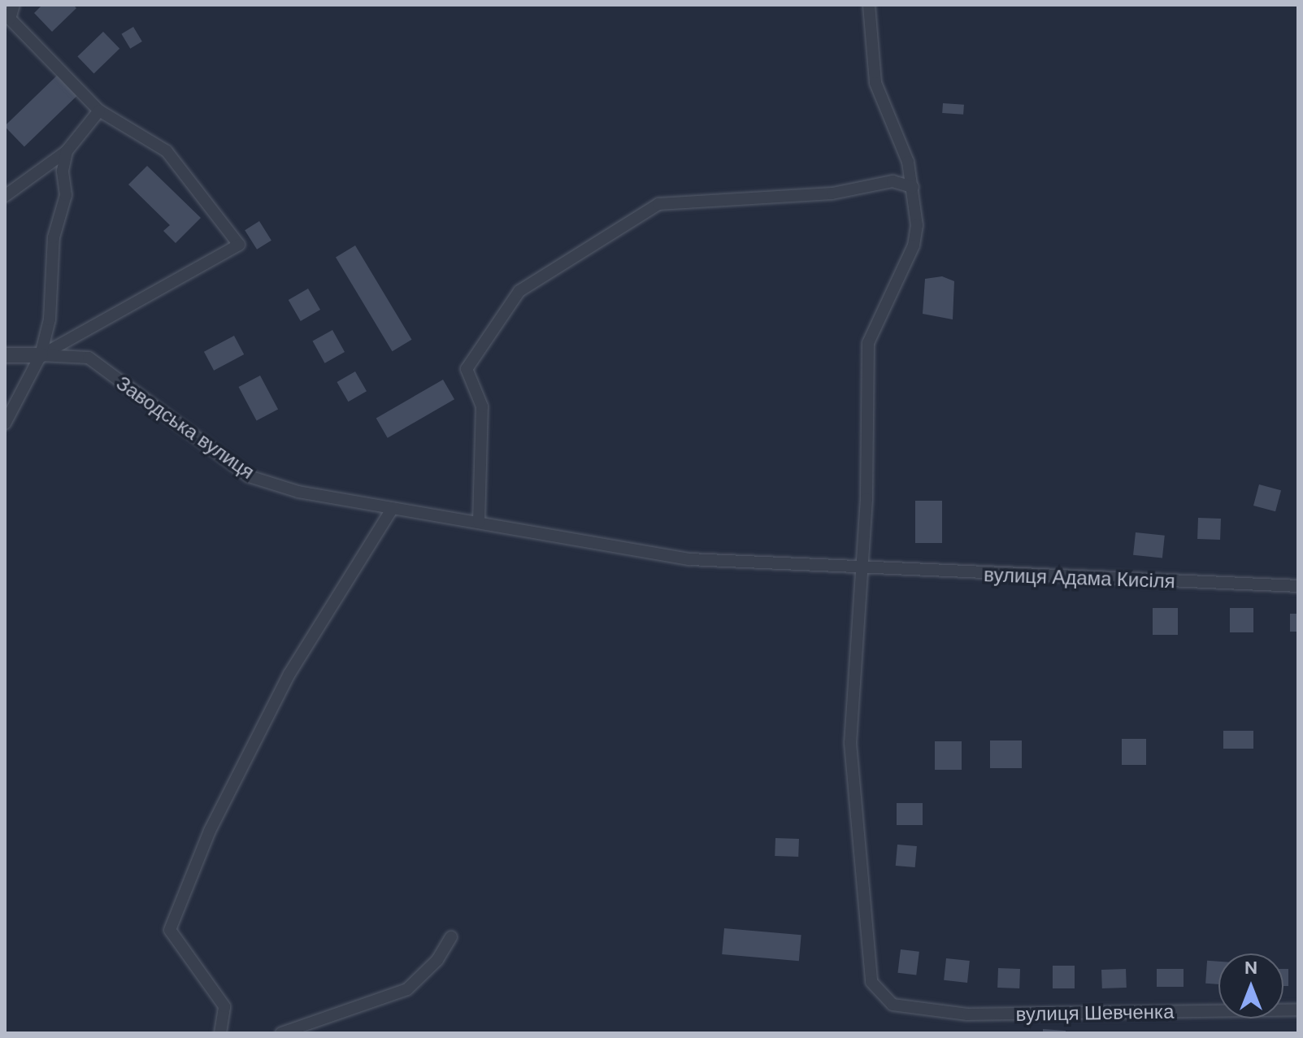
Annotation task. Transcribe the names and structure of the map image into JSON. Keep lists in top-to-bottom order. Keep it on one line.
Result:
{"streets":{"street":["Заводська вулиця","вулиця Адама Кисіля","вулиця Шевченка"]},"crossings":[["Заводська вулиця","вулиця Адама Кисіля"],["вулиця Адама Кисіля","вулиця Шевченка"]],"north":"top"}
